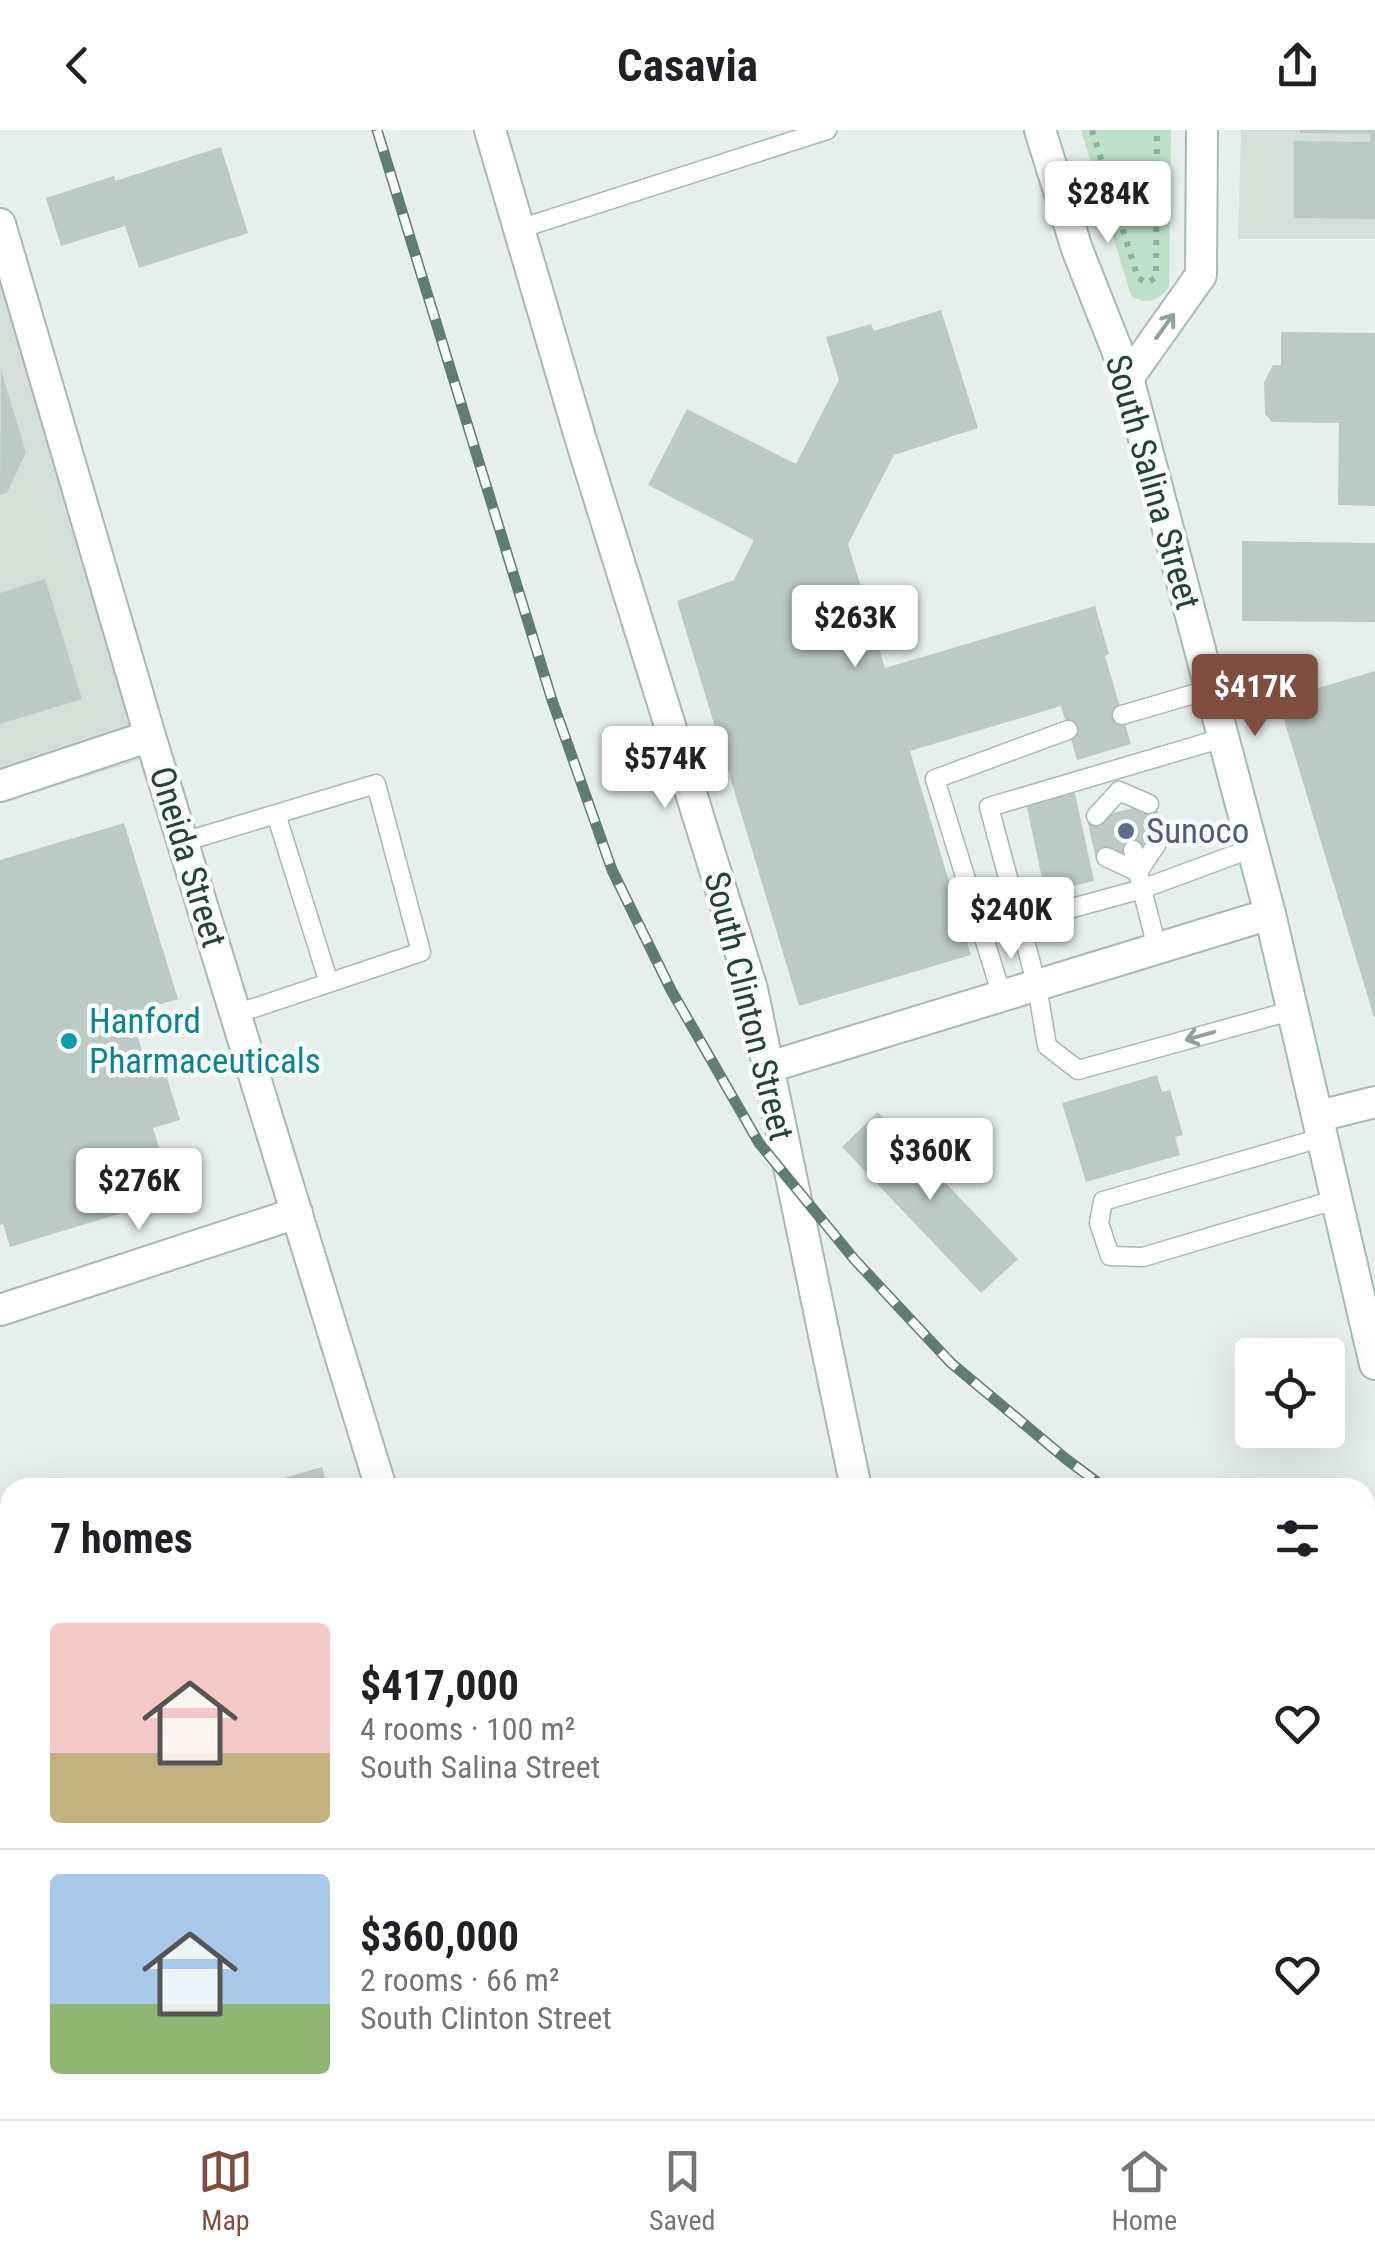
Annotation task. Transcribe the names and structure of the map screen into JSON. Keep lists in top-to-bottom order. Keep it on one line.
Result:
{"streets":{"street":["South Salina Street","Oneida Street","South Clinton Street"]},"places":["Sunoco","Hanford Pharmaceuticals"],"page":{"header":"Casavia","price":["$284K","$263K","$417K","$574K","$240K","$360K","$276K"],"heading":"7 homes","list":[{"name":"$417,000","note":"4 rooms · 100 m² · South Salina Street"},{"name":"$360,000","note":"2 rooms · 66 m² · South Clinton Street"}],"tabs":["Map","Saved","Home"]}}
